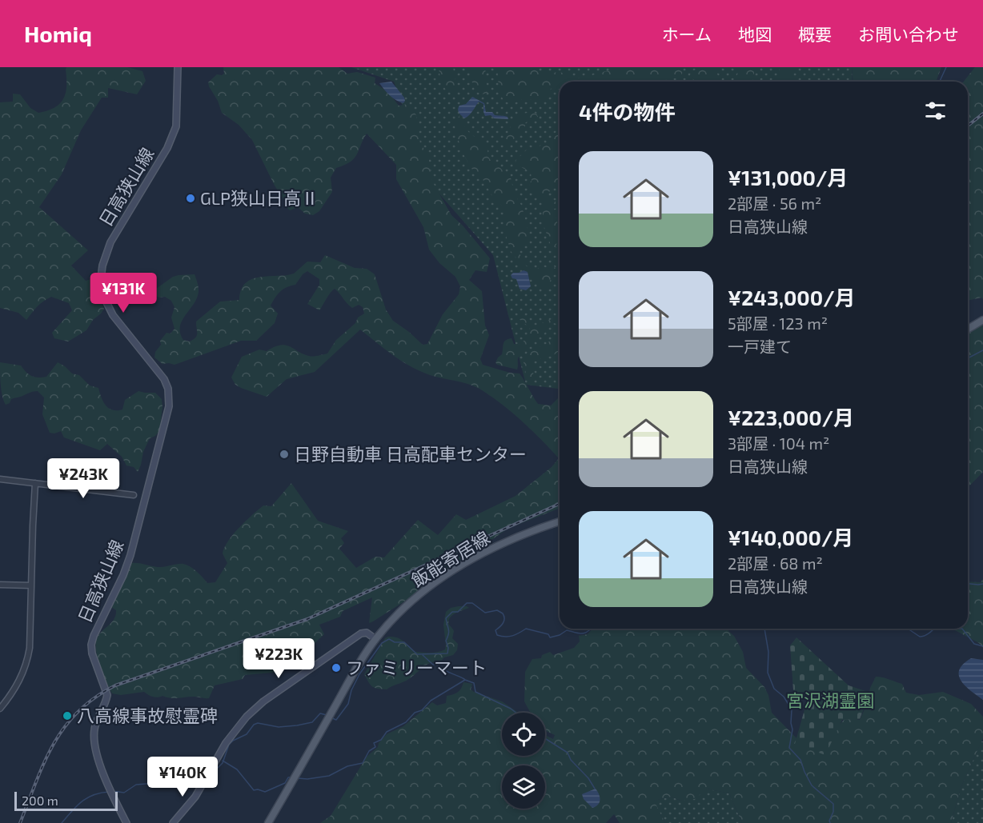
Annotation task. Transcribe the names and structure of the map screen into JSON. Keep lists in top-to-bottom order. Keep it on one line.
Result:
{"streets":{"main road":["日高狭山線","飯能寄居線"]},"parks":["宮沢湖霊園"],"places":["GLP狭山日高Ⅱ","日野自動車 日高配車センター","ファミリーマート","八高線事故慰霊碑"],"scale_bar":"200 m","page":{"header":"Homiq","nav":["ホーム","地図","概要","お問い合わせ"],"heading":"4件の物件","list":[{"name":"¥131,000/月","note":"2部屋 · 56 m² · 日高狭山線"},{"name":"¥243,000/月","note":"5部屋 · 123 m² · 一戸建て"},{"name":"¥223,000/月","note":"3部屋 · 104 m² · 日高狭山線"},{"name":"¥140,000/月","note":"2部屋 · 68 m² · 日高狭山線"}],"price":["¥131K","¥243K","¥223K","¥140K"],"scale":"200 m"}}
